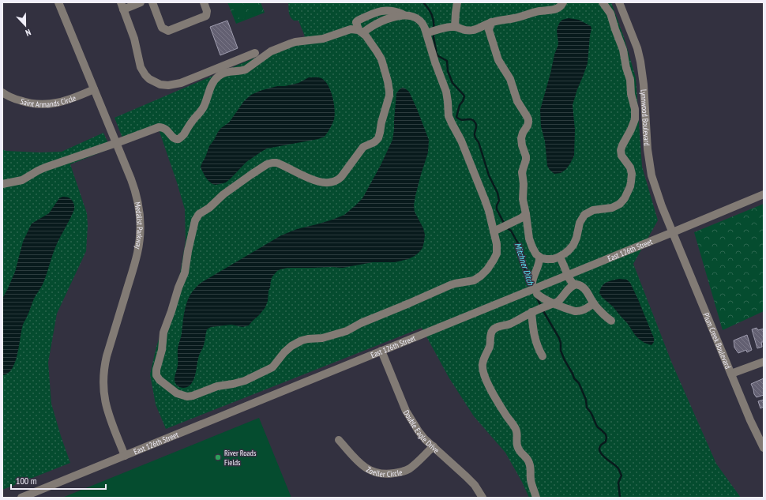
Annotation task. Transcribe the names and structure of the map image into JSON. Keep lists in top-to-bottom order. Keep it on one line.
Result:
{"streets":{"street":["Saint Armands Circle","Lynnwood Boulevard","Medalist Parkway","East 126th Street","Plum Creek Boulevard","Double Eagle Drive","Zoeller Circle"]},"crossings":[["Saint Armands Circle","Medalist Parkway"],["Lynnwood Boulevard","East 126th Street"],["Lynnwood Boulevard","Plum Creek Boulevard"],["Medalist Parkway","East 126th Street"],["East 126th Street","Plum Creek Boulevard"],["East 126th Street","Double Eagle Drive"],["Double Eagle Drive","Zoeller Circle"]],"water":["Mitchner Ditch"],"places":["River Roads Fields"],"scale_bar":"100 m","north":"bottom"}
